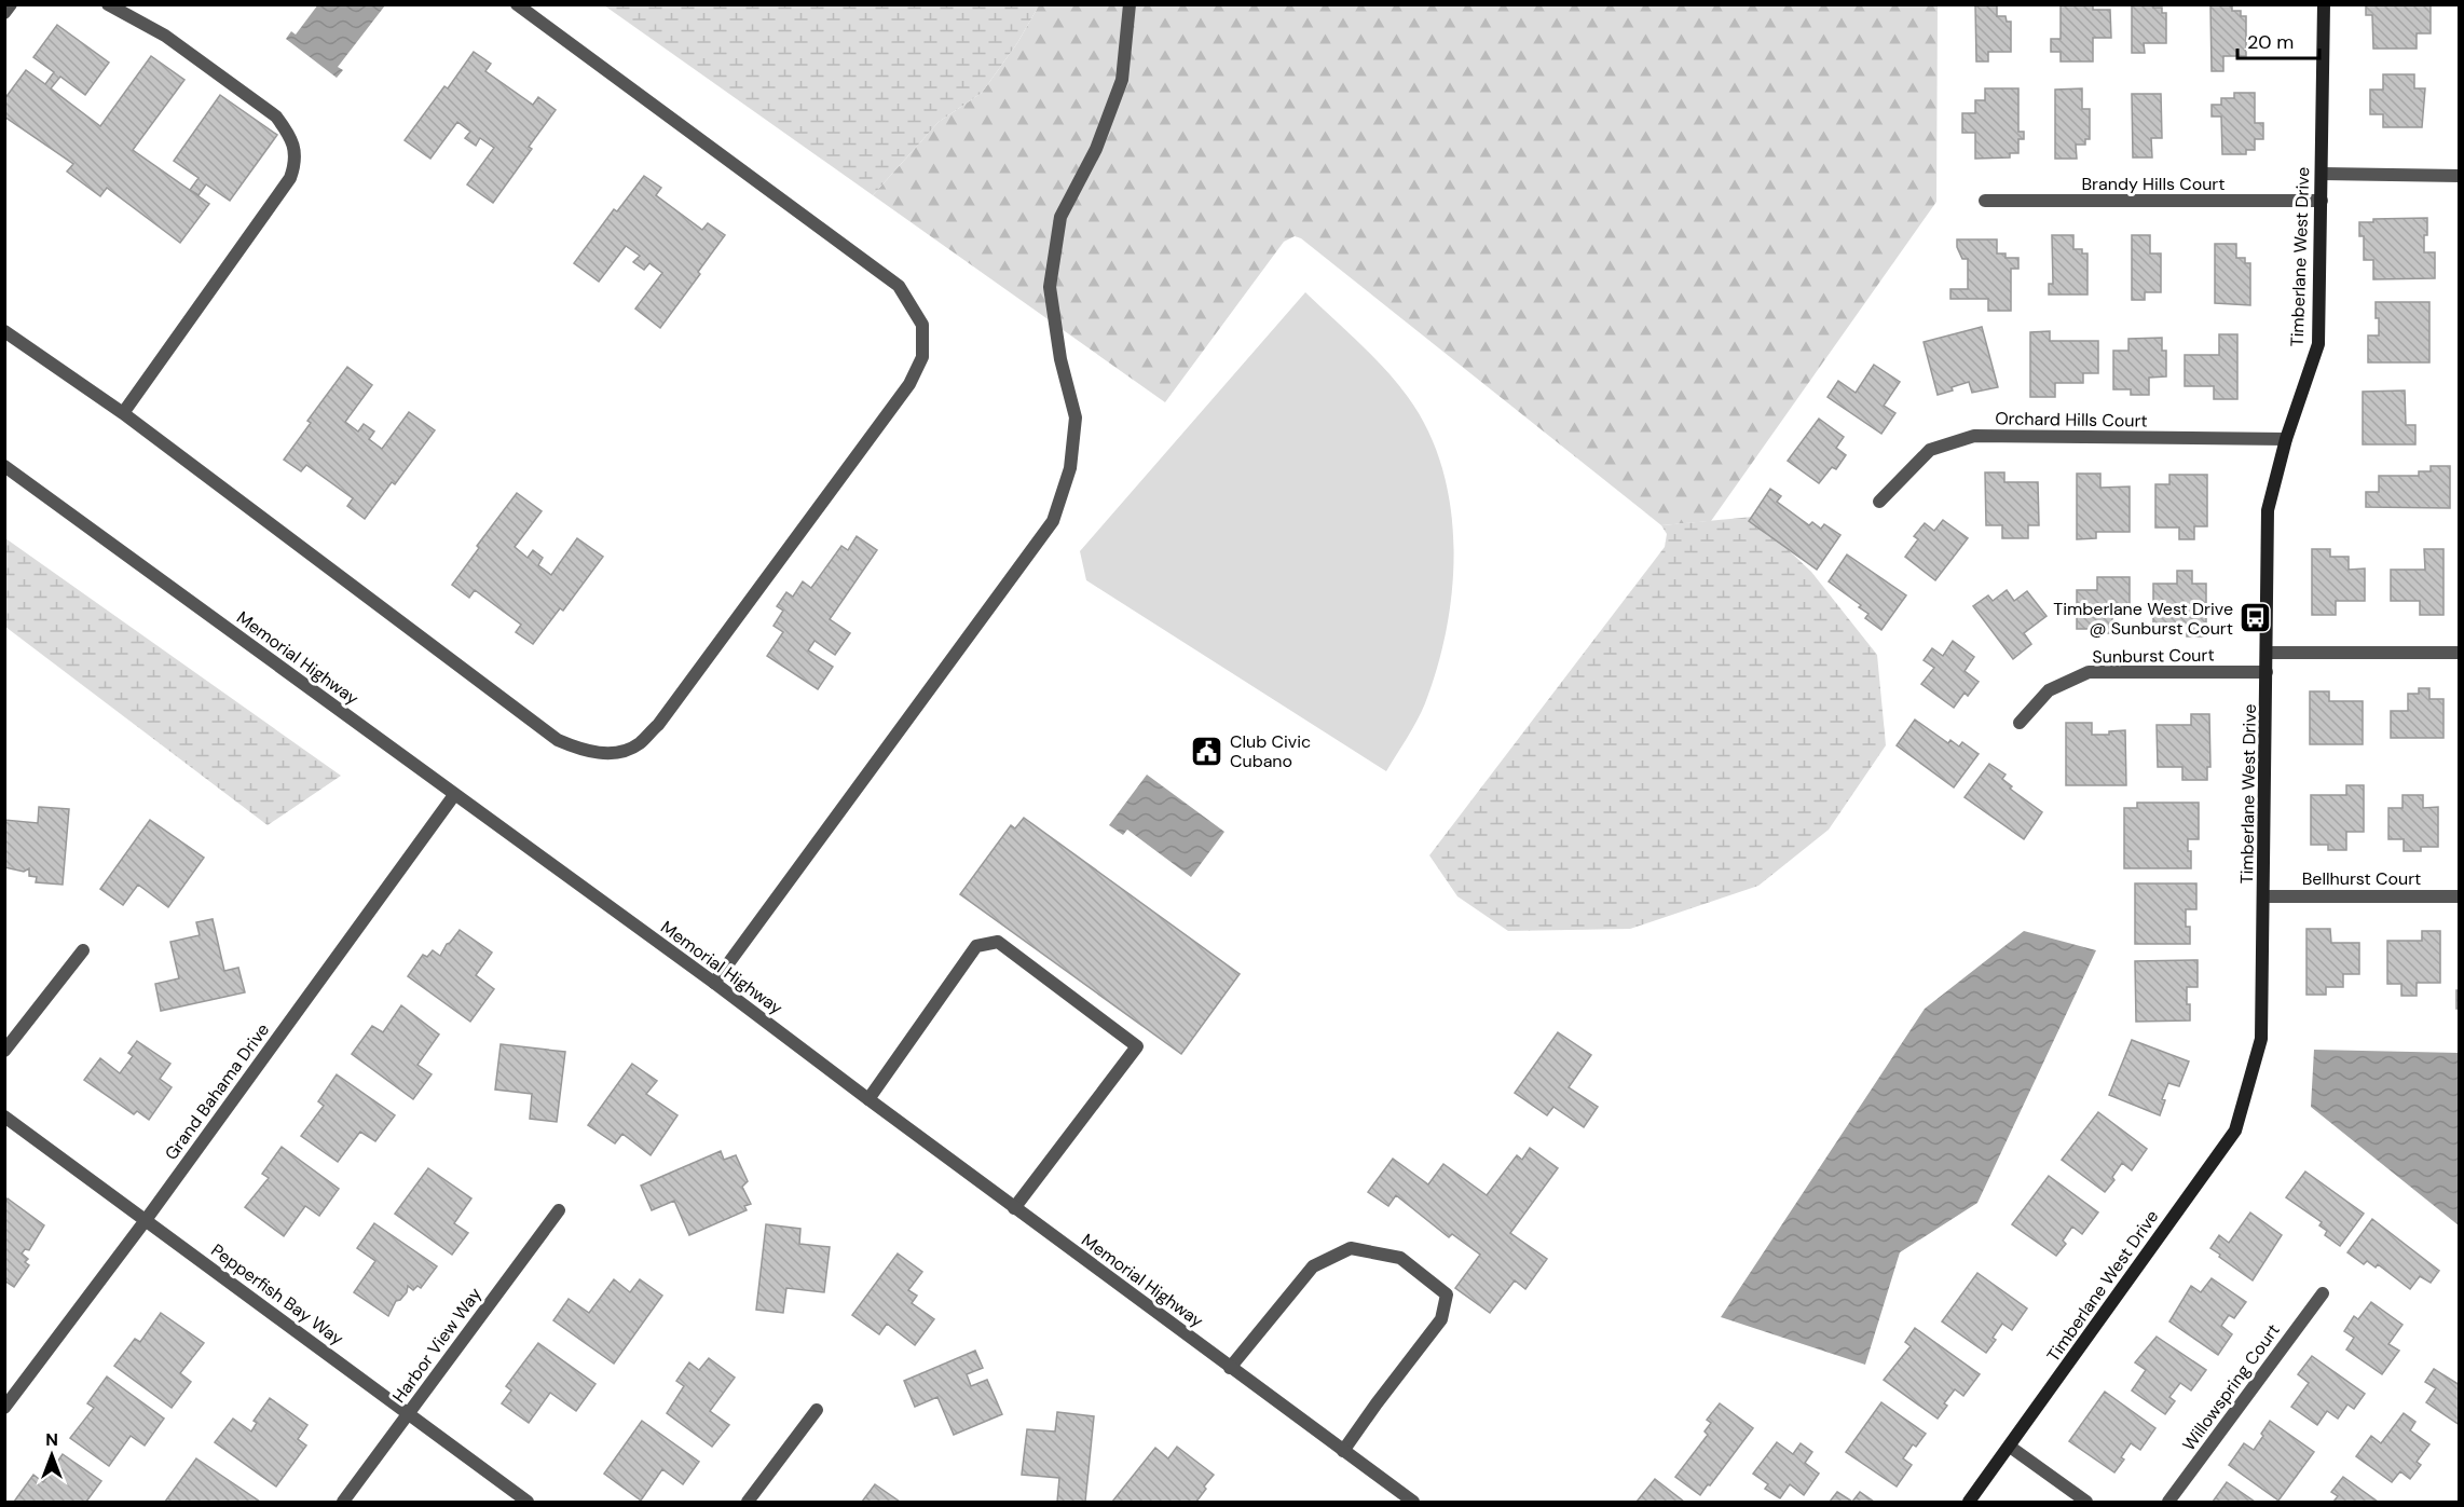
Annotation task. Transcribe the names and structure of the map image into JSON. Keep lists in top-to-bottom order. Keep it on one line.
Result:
{"streets":{"street":["Brandy Hills Court","Timberlane West Drive","Orchard Hills Court","Sunburst Court","Memorial Highway","Bellhurst Court","Grand Bahama Drive","Pepperfish Bay Way","Harbor View Way","Willowspring Court"]},"crossings":[["Brandy Hills Court","Timberlane West Drive"],["Timberlane West Drive","Orchard Hills Court"],["Timberlane West Drive","Sunburst Court"],["Timberlane West Drive","Bellhurst Court"],["Memorial Highway","Grand Bahama Drive"],["Grand Bahama Drive","Pepperfish Bay Way"],["Pepperfish Bay Way","Harbor View Way"]],"places":{"bus stop":["Timberlane West Drive @ Sunburst Court"],"public building":["Club Civic Cubano"]},"scale_bar":"20 m","north":"top"}
